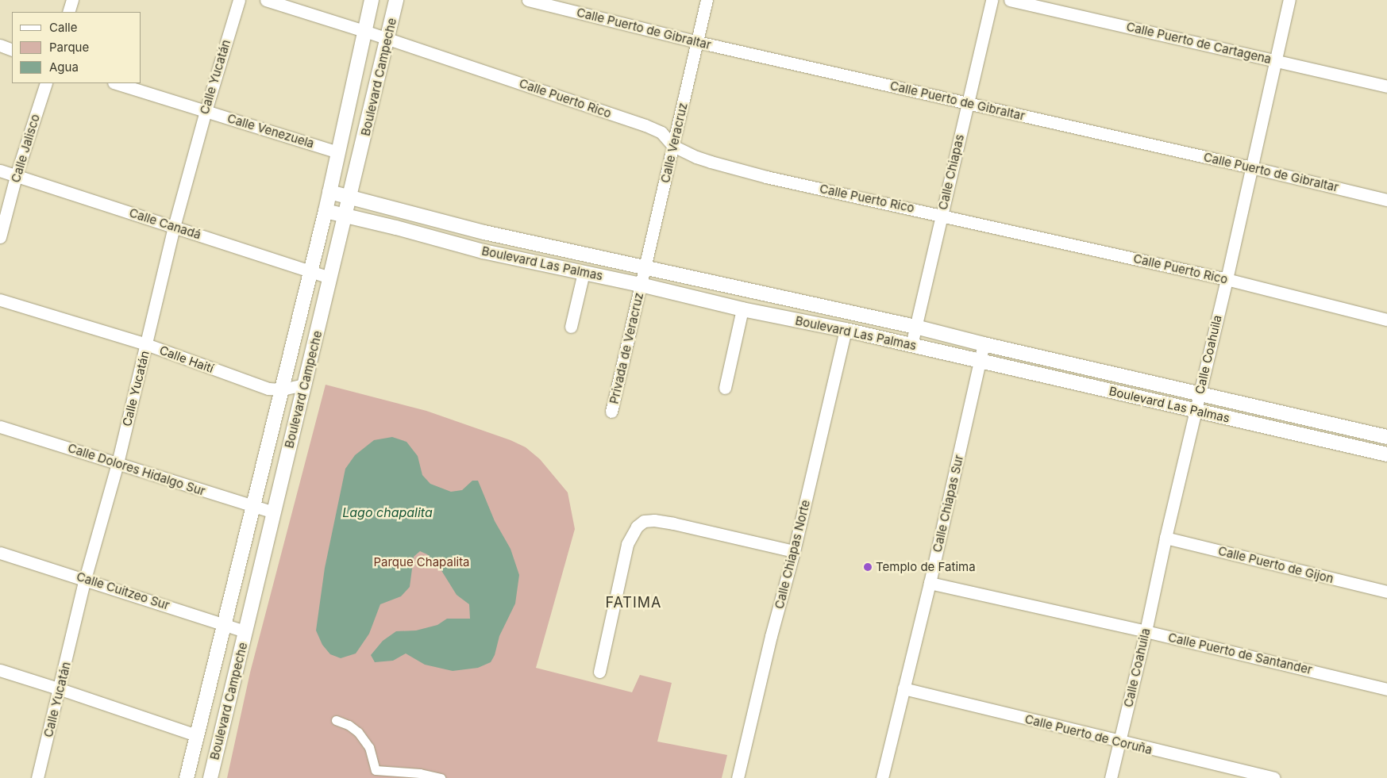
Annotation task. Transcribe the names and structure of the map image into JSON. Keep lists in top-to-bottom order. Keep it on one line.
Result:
{"streets":{"street":["Calle Puerto de Gibraltar","Calle Puerto de Cartagena","Calle Yucatán","Boulevard Campeche","Calle Puerto Rico","Calle Venezuela","Calle Veracruz","Calle Jalisco","Calle Chiapas","Calle Canadá","Boulevard Las Palmas","Privada de Veracruz","Calle Coahuila","Calle Haití","Calle Dolores Hidalgo Sur","Calle Chiapas Sur","Calle Chiapas Norte","Calle Puerto de Gijon","Calle Cuitzeo Sur","Calle Puerto de Santander","Calle Puerto de Coruña"]},"crossings":[["Calle Puerto de Gibraltar","Calle Veracruz"],["Calle Puerto de Gibraltar","Calle Chiapas"],["Calle Puerto de Gibraltar","Calle Coahuila"],["Calle Puerto de Cartagena","Calle Coahuila"],["Calle Yucatán","Calle Venezuela"],["Calle Yucatán","Calle Canadá"],["Calle Yucatán","Calle Haití"],["Calle Yucatán","Calle Dolores Hidalgo Sur"],["Calle Yucatán","Calle Cuitzeo Sur"],["Boulevard Campeche","Calle Puerto Rico"],["Boulevard Campeche","Calle Venezuela"],["Boulevard Campeche","Calle Canadá"],["Boulevard Campeche","Boulevard Las Palmas"],["Boulevard Campeche","Calle Haití"],["Boulevard Campeche","Calle Dolores Hidalgo Sur"],["Boulevard Campeche","Calle Cuitzeo Sur"],["Calle Puerto Rico","Calle Veracruz"],["Calle Puerto Rico","Calle Chiapas"],["Calle Puerto Rico","Calle Coahuila"],["Calle Veracruz","Boulevard Las Palmas"],["Calle Veracruz","Privada de Veracruz"],["Calle Jalisco","Calle Canadá"],["Calle Chiapas","Boulevard Las Palmas"],["Boulevard Las Palmas","Privada de Veracruz"],["Boulevard Las Palmas","Calle Coahuila"],["Boulevard Las Palmas","Calle Chiapas Sur"],["Boulevard Las Palmas","Calle Chiapas Norte"],["Calle Coahuila","Calle Puerto de Gijon"],["Calle Coahuila","Calle Puerto de Santander"],["Calle Coahuila","Calle Puerto de Coruña"],["Calle Chiapas Sur","Calle Puerto de Santander"],["Calle Chiapas Sur","Calle Puerto de Coruña"]],"districts":["FATIMA"],"water":["Lago chapalita"],"parks":["Parque Chapalita"],"places":["Templo de Fatima"],"legend":["Calle","Parque","Agua"]}
